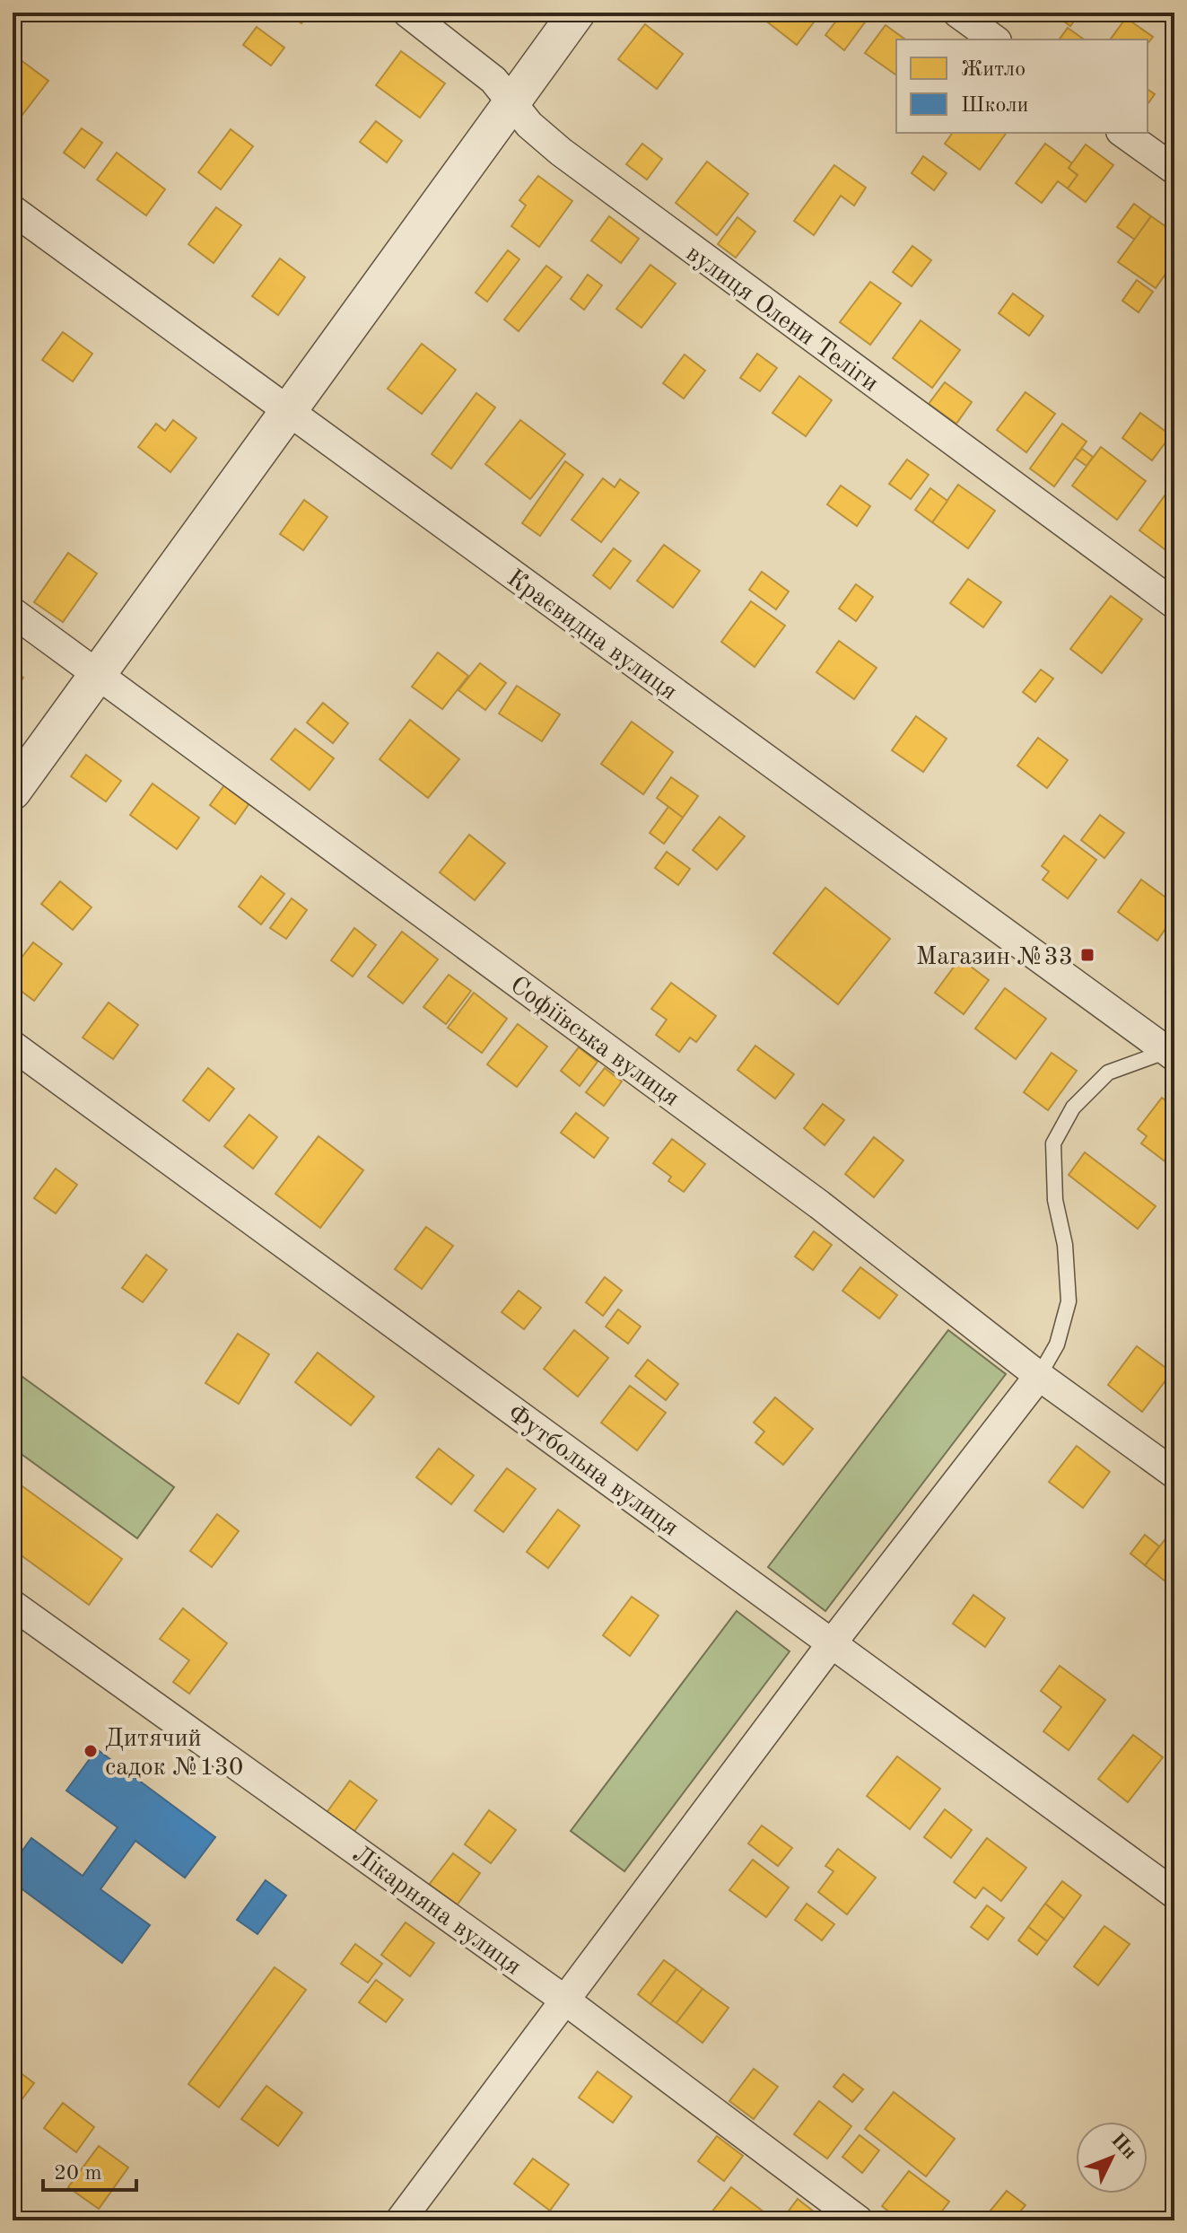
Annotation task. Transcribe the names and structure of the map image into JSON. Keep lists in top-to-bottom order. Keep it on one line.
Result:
{"streets":{"street":["вулиця Олени Теліги","Краєвидна вулиця","Софіївська вулиця","Футбольна вулиця","Лікарняна вулиця"]},"places":{"transit":["Магазин №33"],"other":["Дитячий садок №130"]},"legend":["Житло","Школи"],"scale_bar":"20 m","north":"top right"}
